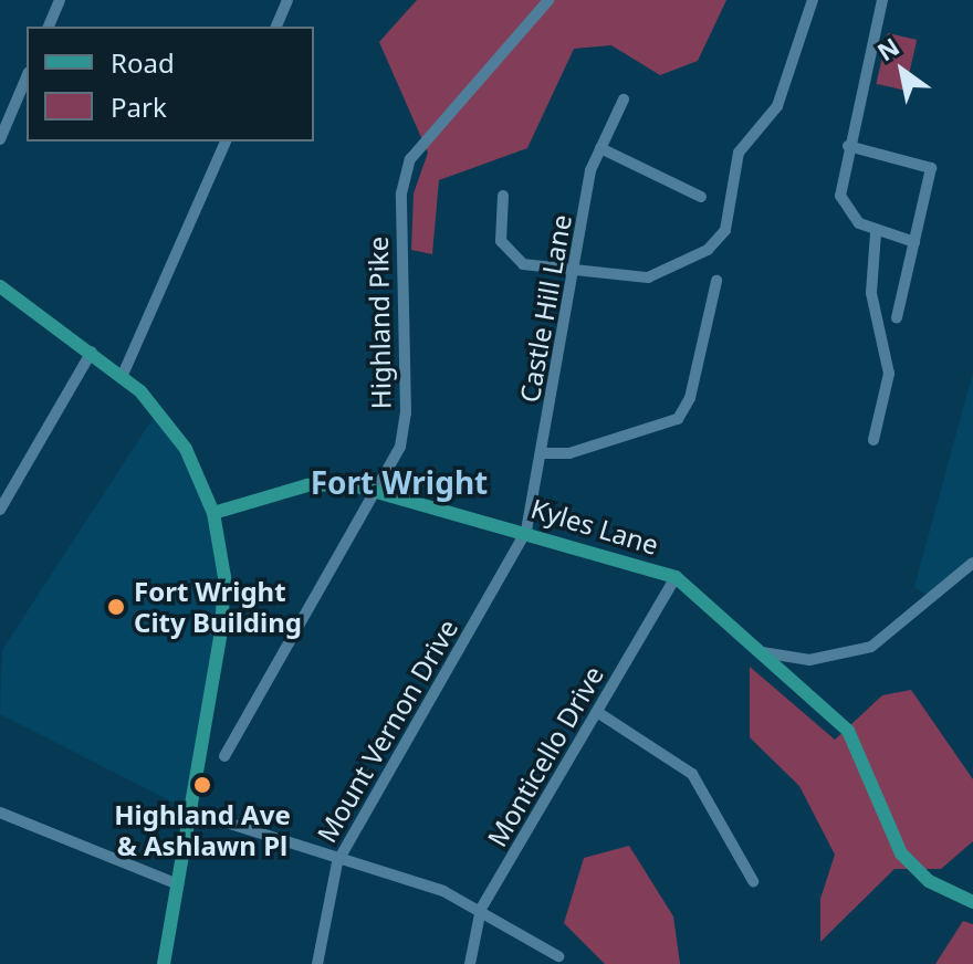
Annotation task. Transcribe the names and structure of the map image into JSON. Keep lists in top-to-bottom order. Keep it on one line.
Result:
{"streets":{"main road":["Kyles Lane"],"street":["Castle Hill Lane","Highland Pike","Mount Vernon Drive","Monticello Drive"]},"crossings":[["Castle Hill Lane","Kyles Lane"],["Castle Hill Lane","Mount Vernon Drive"],["Highland Pike","Kyles Lane"],["Kyles Lane","Mount Vernon Drive"],["Kyles Lane","Monticello Drive"]],"districts":["Fort Wright"],"places":["Fort Wright City Building","Highland Ave & Ashlawn Pl"],"legend":["Road","Park"],"north":"top left"}
